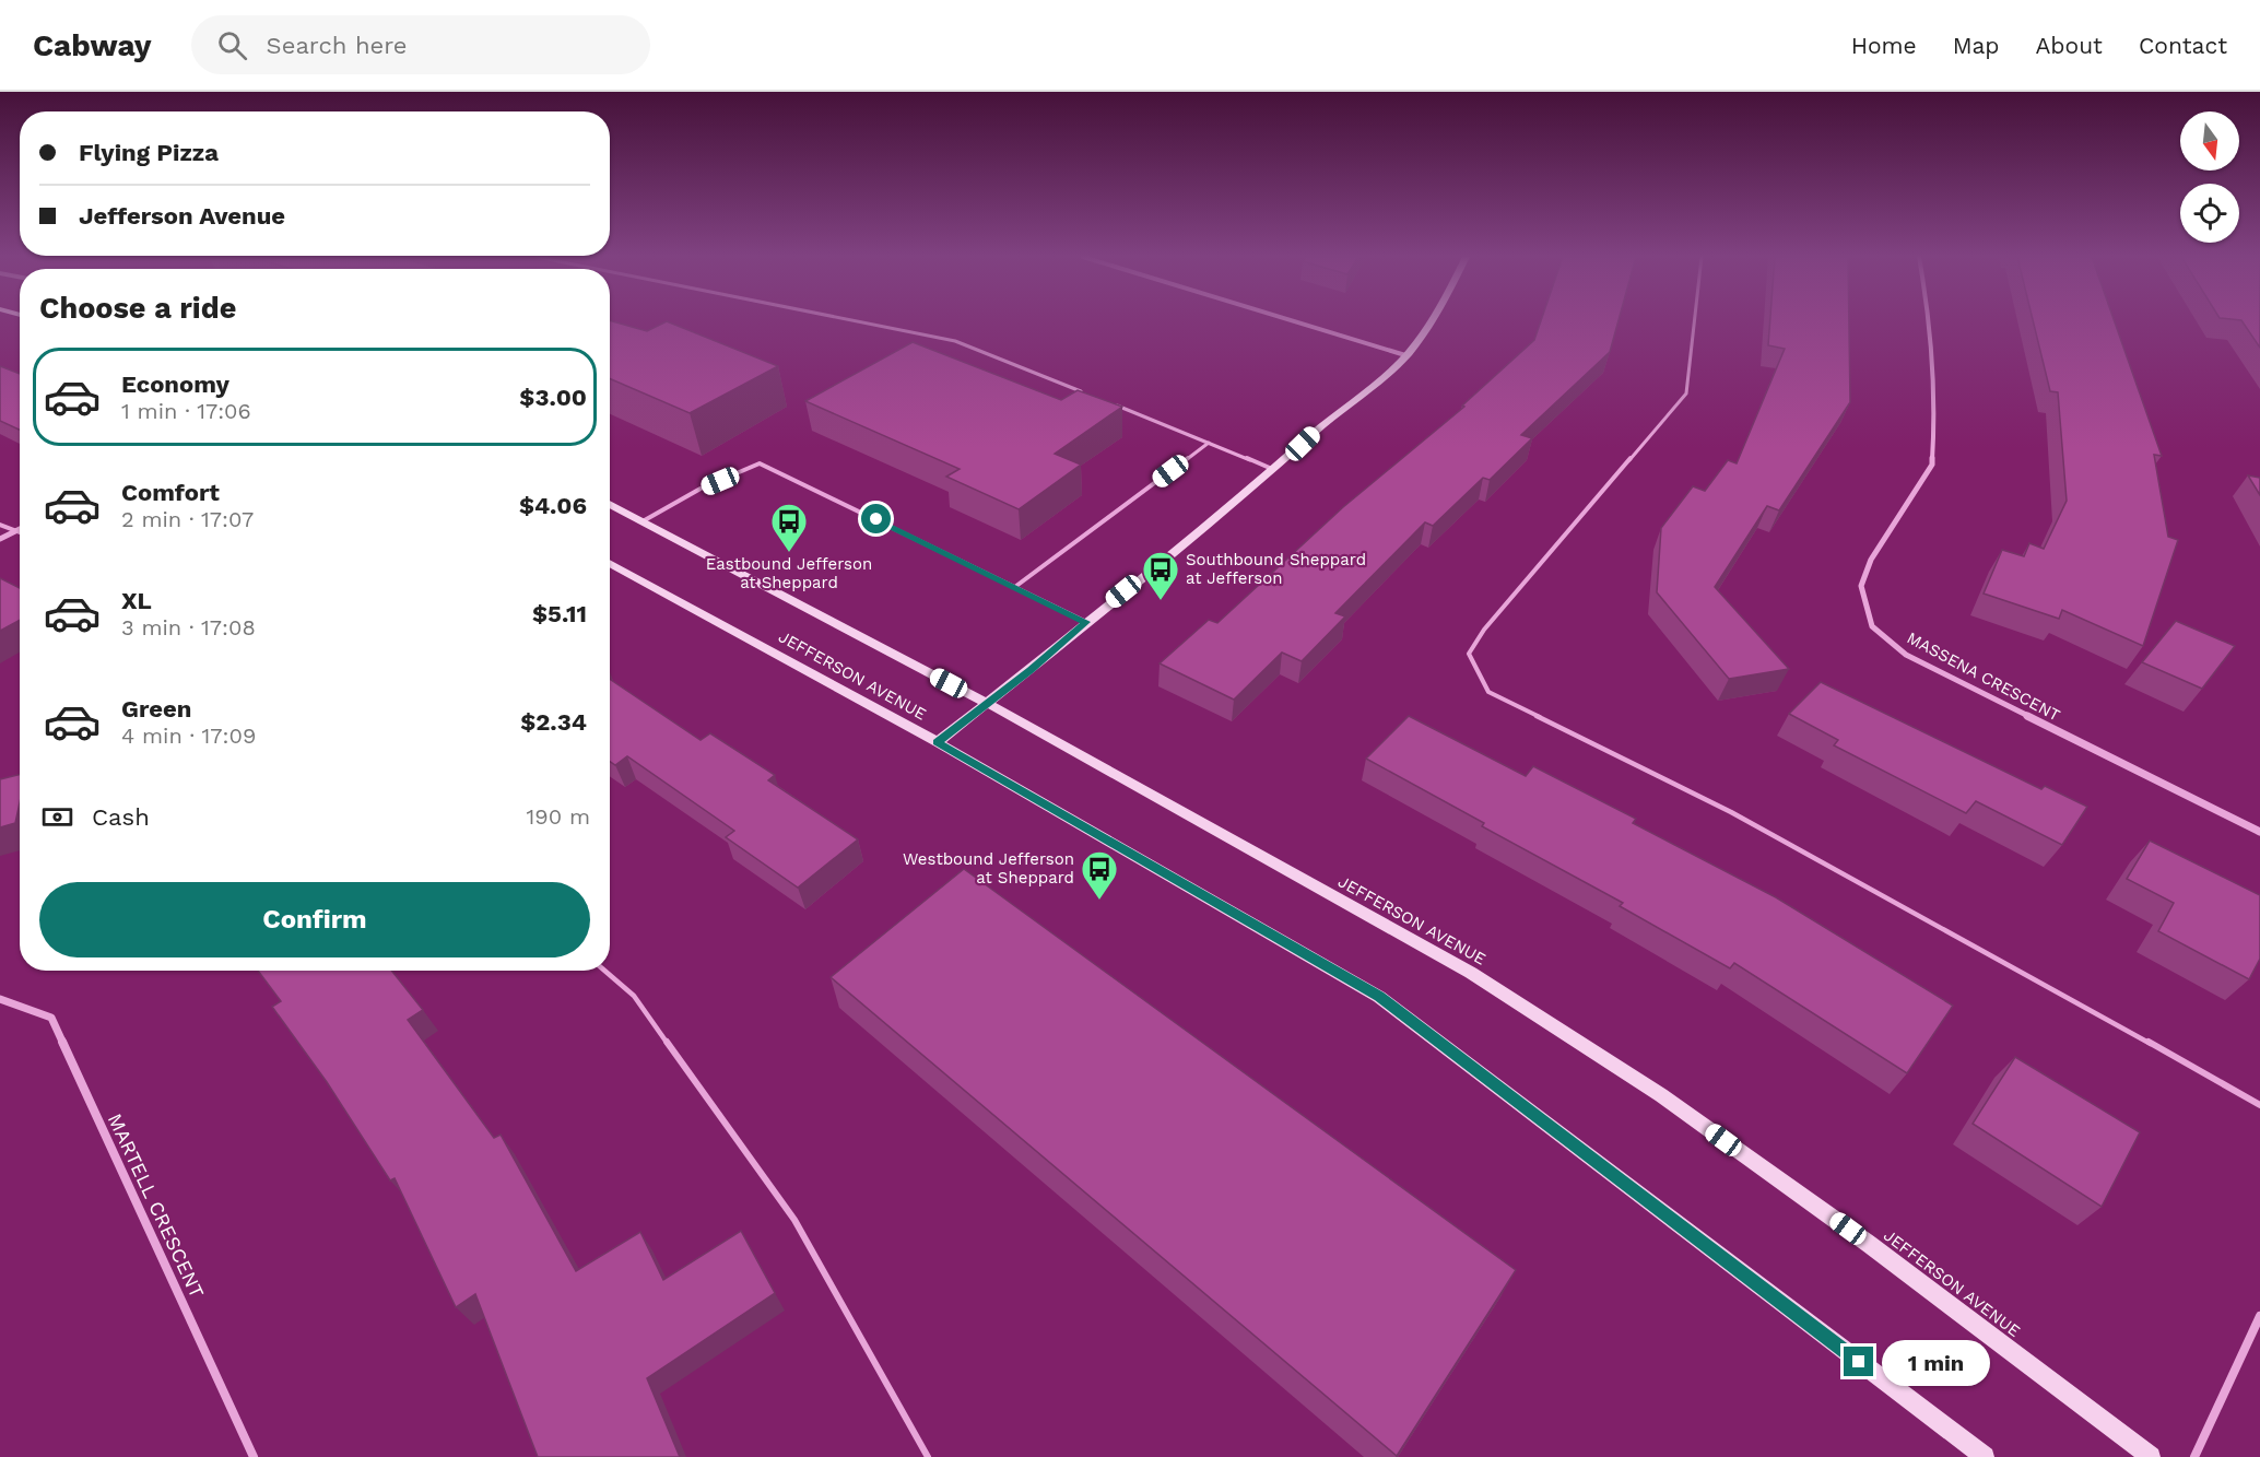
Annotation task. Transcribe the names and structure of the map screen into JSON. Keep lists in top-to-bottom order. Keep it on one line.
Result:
{"streets":{"street":["JEFFERSON AVENUE","MASSENA CRESCENT","MARTELL CRESCENT"]},"places":{"bus stop":["Eastbound Jefferson at Sheppard","Southbound Sheppard at Jefferson","Westbound Jefferson at Sheppard"]},"north":"bottom","page":{"header":"Cabway","search":"Search here","nav":["Home","Map","About","Contact"],"banner":["Flying Pizza","Jefferson Avenue"],"heading":"Choose a ride","list":[{"name":"Economy","note":"1 min · 17:06","value":"$3.00"},{"name":"Comfort","note":"2 min · 17:07","value":"$4.06"},{"name":"XL","note":"3 min · 17:08","value":"$5.11"},{"name":"Green","note":"4 min · 17:09","value":"$2.34"}],"pay":["Cash","190 m"],"buttons":"Confirm","bubble":"1 min"}}
